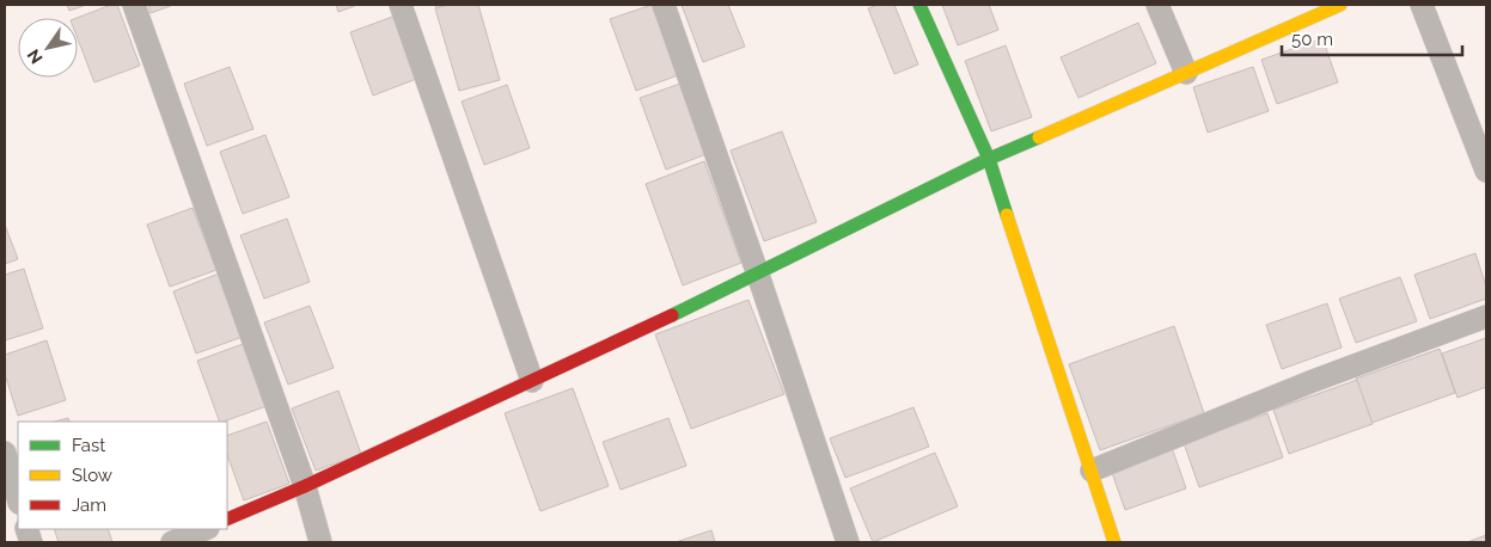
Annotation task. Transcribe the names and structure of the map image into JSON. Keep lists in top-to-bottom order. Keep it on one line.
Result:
{"legend":["Fast","Slow","Jam"],"scale_bar":"50 m","north":"bottom left"}
